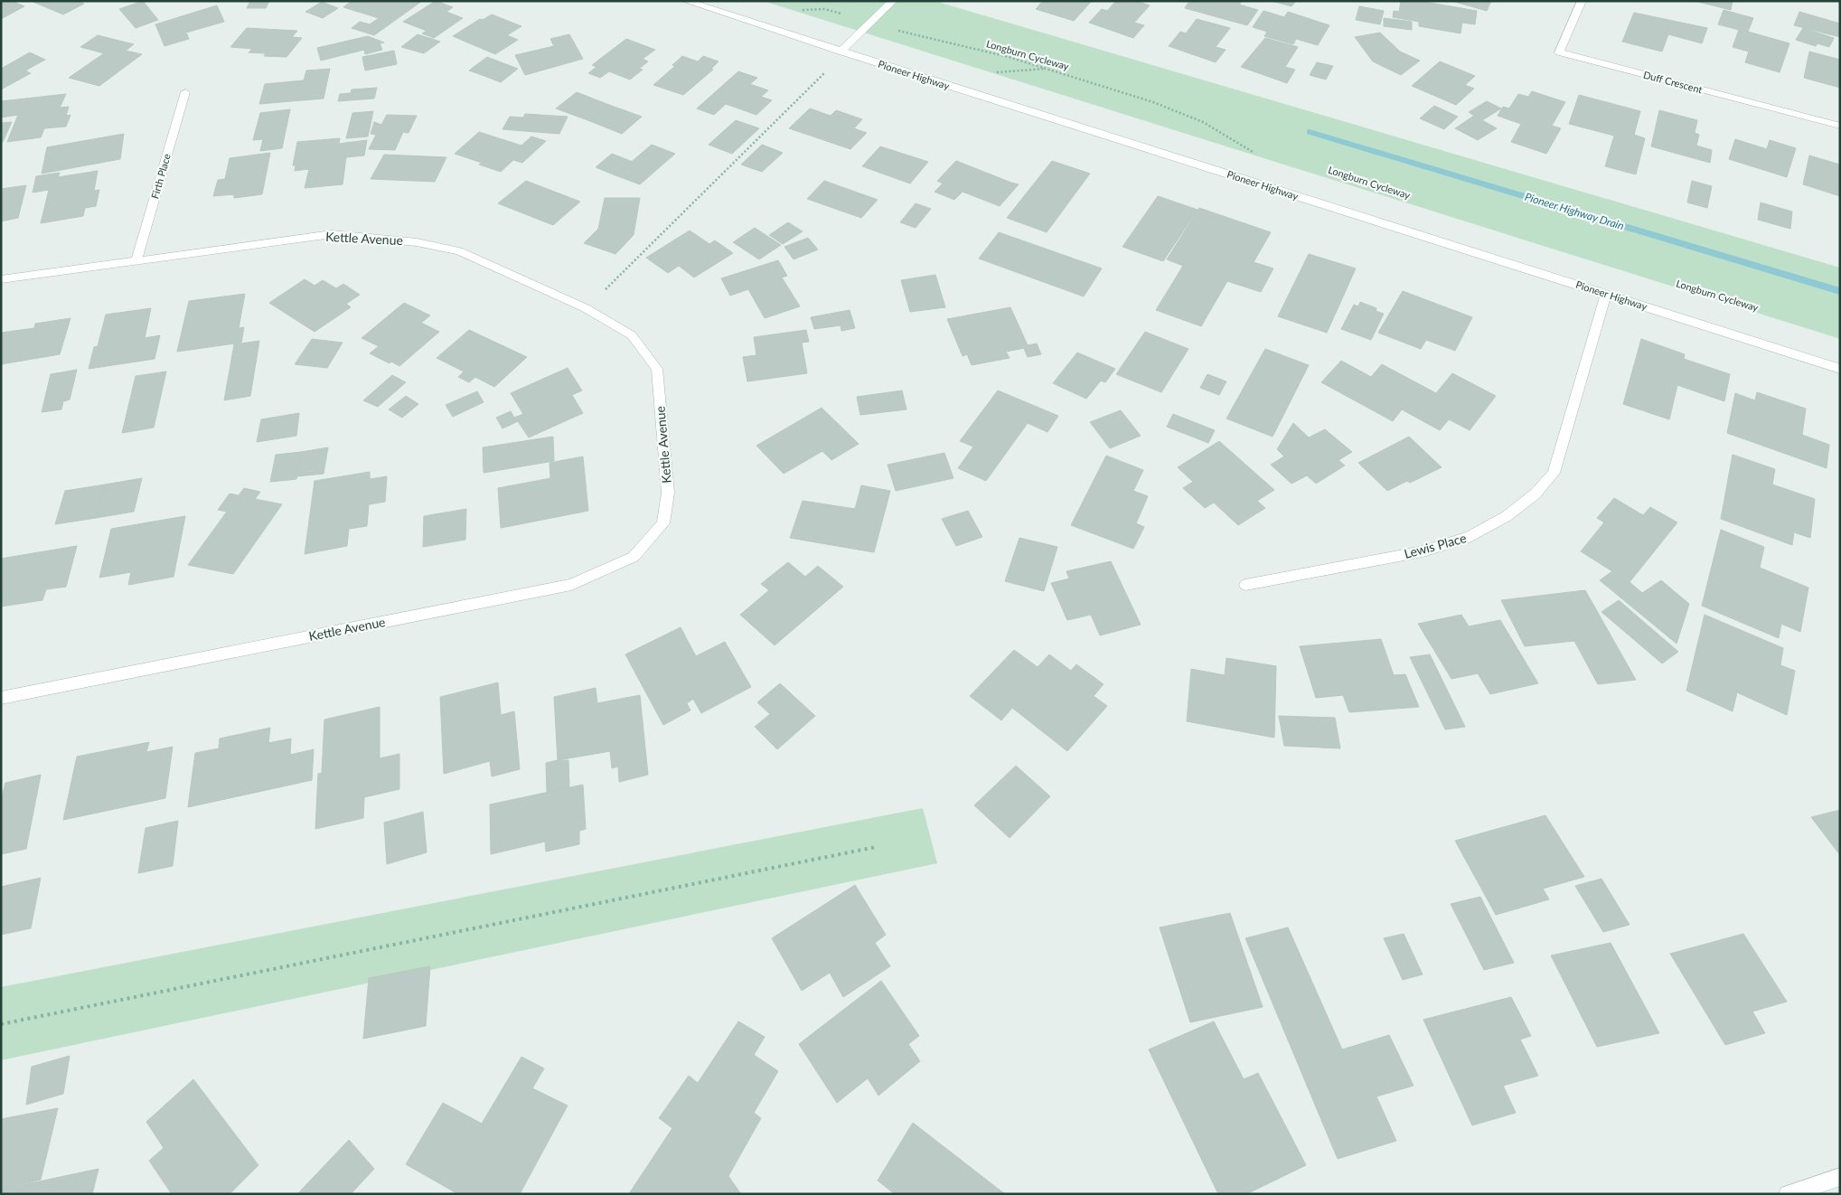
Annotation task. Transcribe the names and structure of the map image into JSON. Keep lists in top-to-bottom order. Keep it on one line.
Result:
{"streets":{"street":["Pioneer Highway","Duff Crescent","Firth Place","Kettle Avenue","Lewis Place"],"path":["Longburn Cycleway"]},"crossings":[["Pioneer Highway","Lewis Place"],["Firth Place","Kettle Avenue"]],"water":["Pioneer Highway Drain"]}
